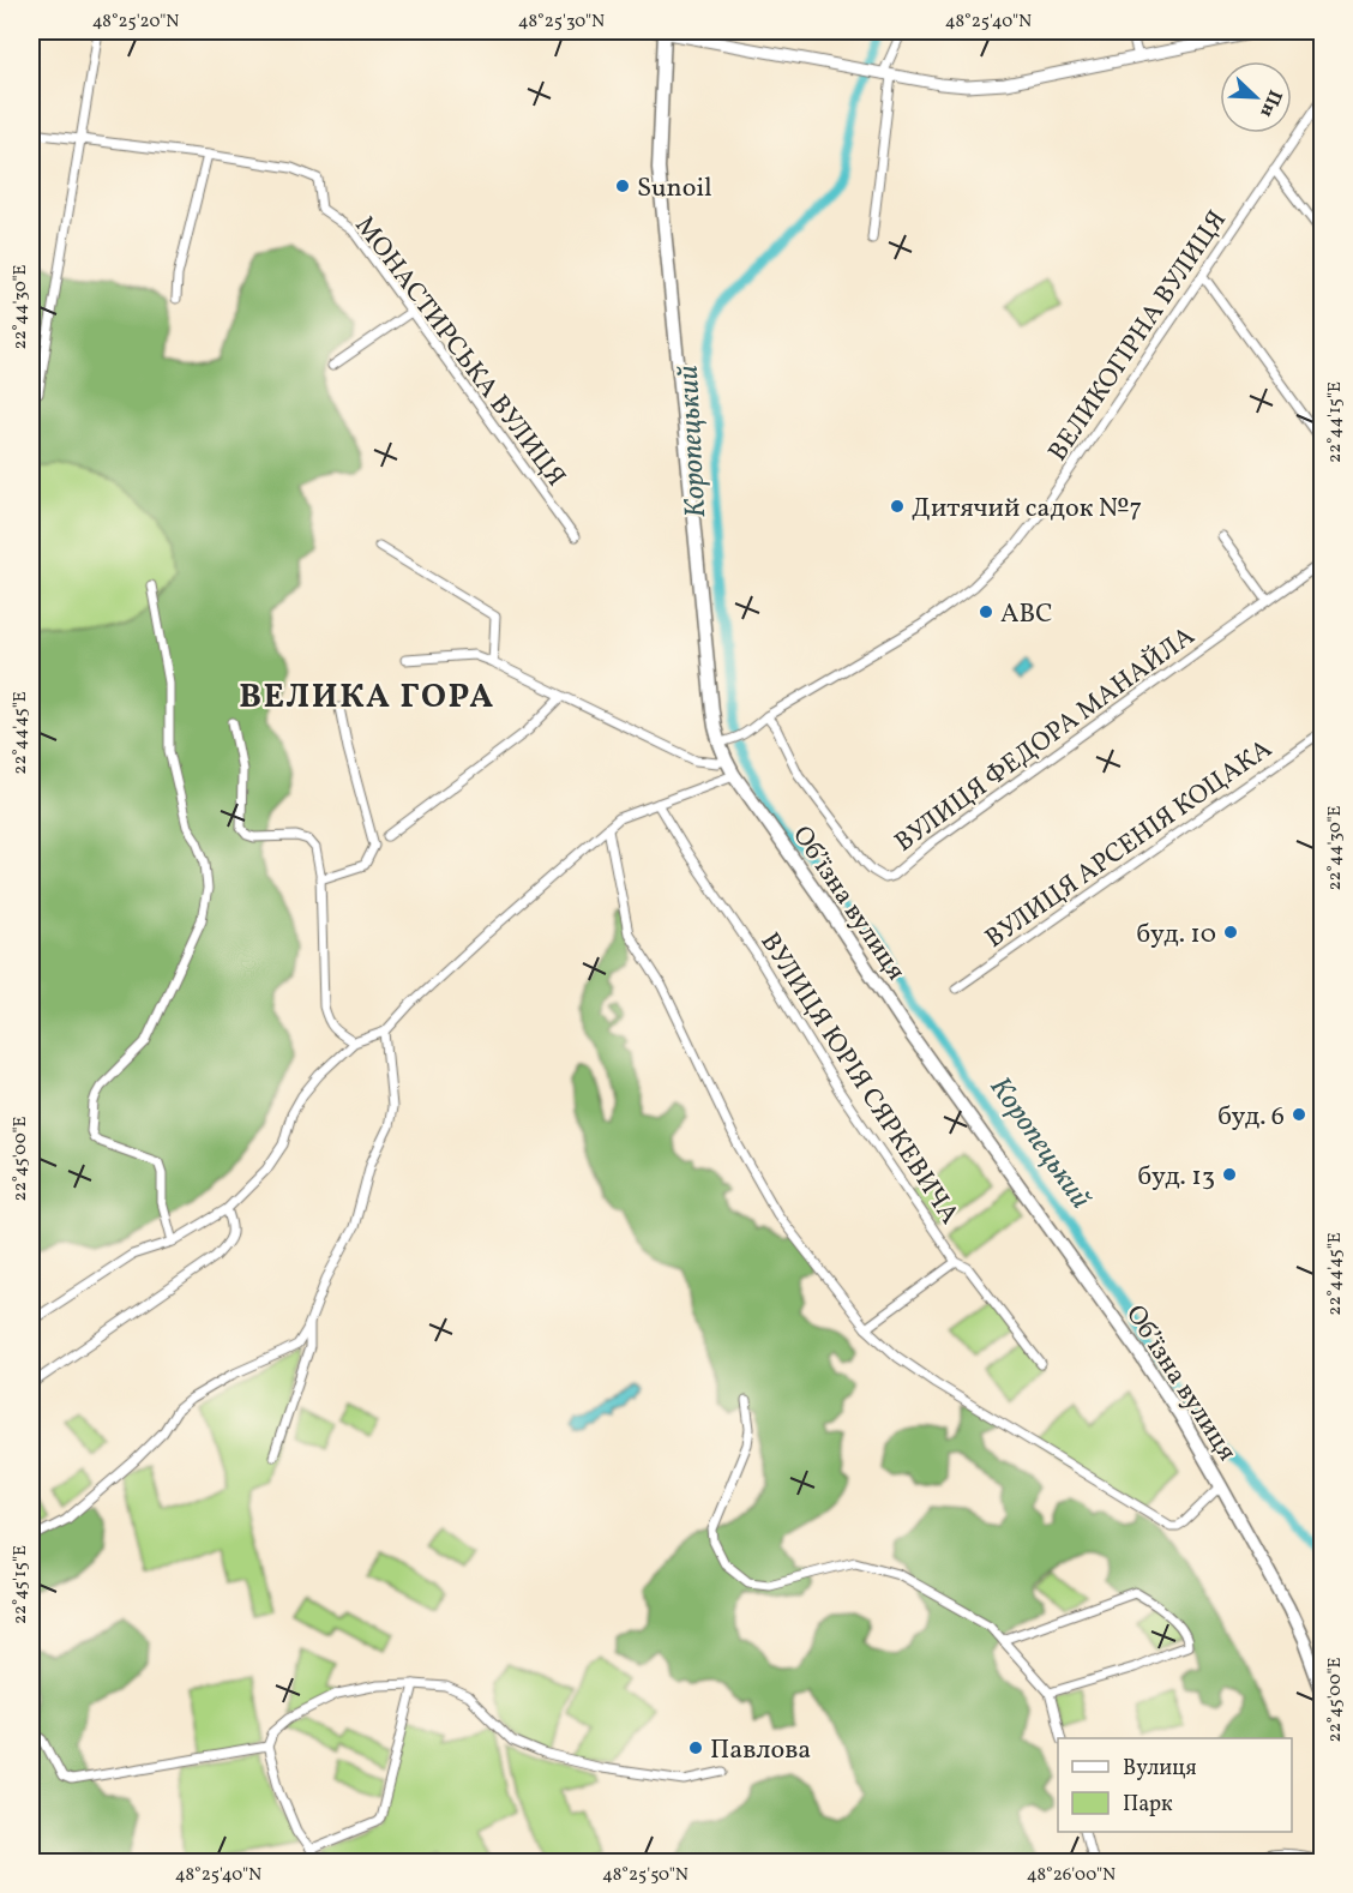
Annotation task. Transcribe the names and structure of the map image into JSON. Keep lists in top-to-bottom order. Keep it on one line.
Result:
{"streets":{"main road":["Обʼїзна вулиця"],"street":["ВЕЛИКОГІРНА ВУЛИЦЯ","МОНАСТИРСЬКА ВУЛИЦЯ","ВУЛИЦЯ ФЕДОРА МАНАЙЛА","ВУЛИЦЯ АРСЕНІЯ КОЦАКА","ВУЛИЦЯ ЮРІЯ СЯРКЕВИЧА"]},"crossings":[["ВЕЛИКОГІРНА ВУЛИЦЯ","ВУЛИЦЯ ФЕДОРА МАНАЙЛА"],["ВЕЛИКОГІРНА ВУЛИЦЯ","Обʼїзна вулиця"]],"districts":["ВЕЛИКА ГОРА"],"water":["Коропецький"],"places":["Sunoil","Дитячий садок №7","АВС","буд. 10","буд. 6","буд. 13","Павлова"],"legend":["Вулиця","Парк"],"north":"bottom right","coordinates":["48°25'20\"N","48°25'30\"N","48°25'40\"N","22°44'30\"E","22°44'15\"E","22°44'45\"E","22°45'00\"E","22°45'15\"E","48°25'50\"N","48°26'00\"N"]}
